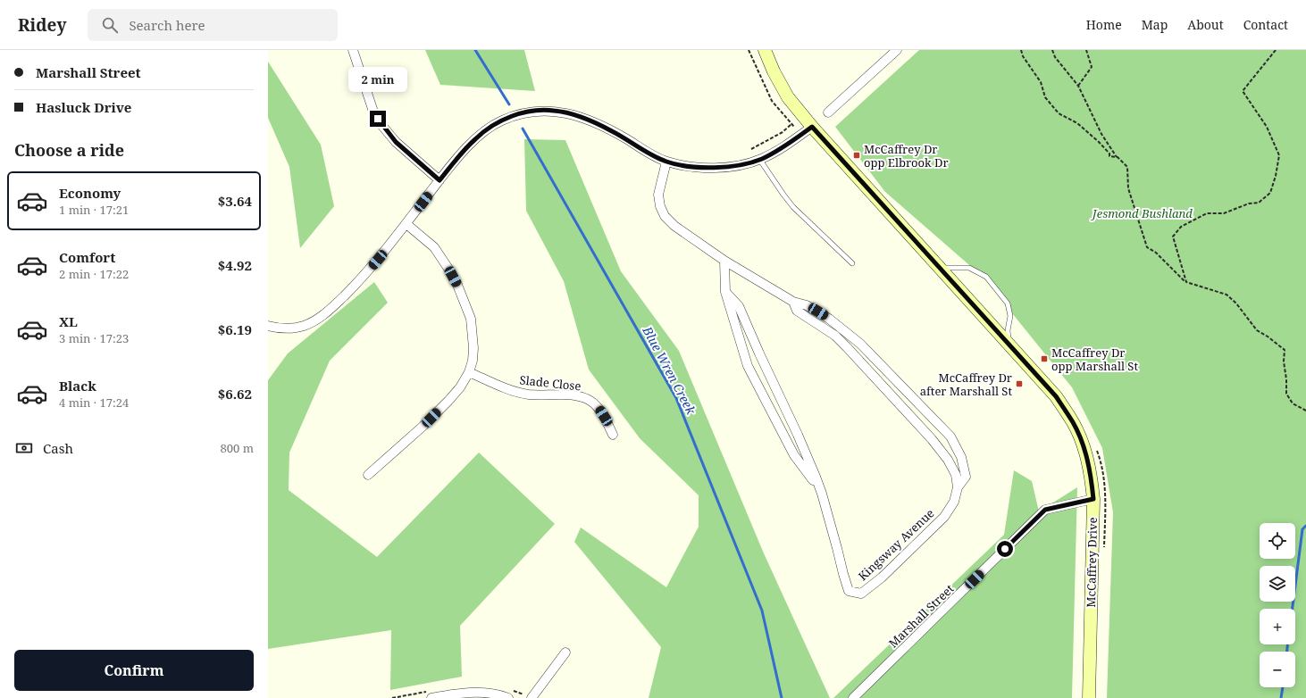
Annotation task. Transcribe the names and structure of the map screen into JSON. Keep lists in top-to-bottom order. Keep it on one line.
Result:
{"streets":{"main road":["McCaffrey Drive"],"street":["Slade Close","Kingsway Avenue","Marshall Street"]},"crossings":[["McCaffrey Drive","Marshall Street"]],"water":["Blue Wren Creek"],"parks":["Jesmond Bushland"],"places":{"transit":["McCaffrey Dr opp Elbrook Dr","McCaffrey Dr opp Marshall St","McCaffrey Dr after Marshall St"]},"page":{"header":"Ridey","search":"Search here","nav":["Home","Map","About","Contact"],"banner":["Marshall Street","Hasluck Drive"],"bubble":"2 min","heading":"Choose a ride","list":[{"name":"Economy","note":"1 min · 17:21","value":"$3.64"},{"name":"Comfort","note":"2 min · 17:22","value":"$4.92"},{"name":"XL","note":"3 min · 17:23","value":"$6.19"},{"name":"Black","note":"4 min · 17:24","value":"$6.62"}],"pay":["Cash","800 m"],"map_buttons":["+","−"],"buttons":"Confirm"}}
